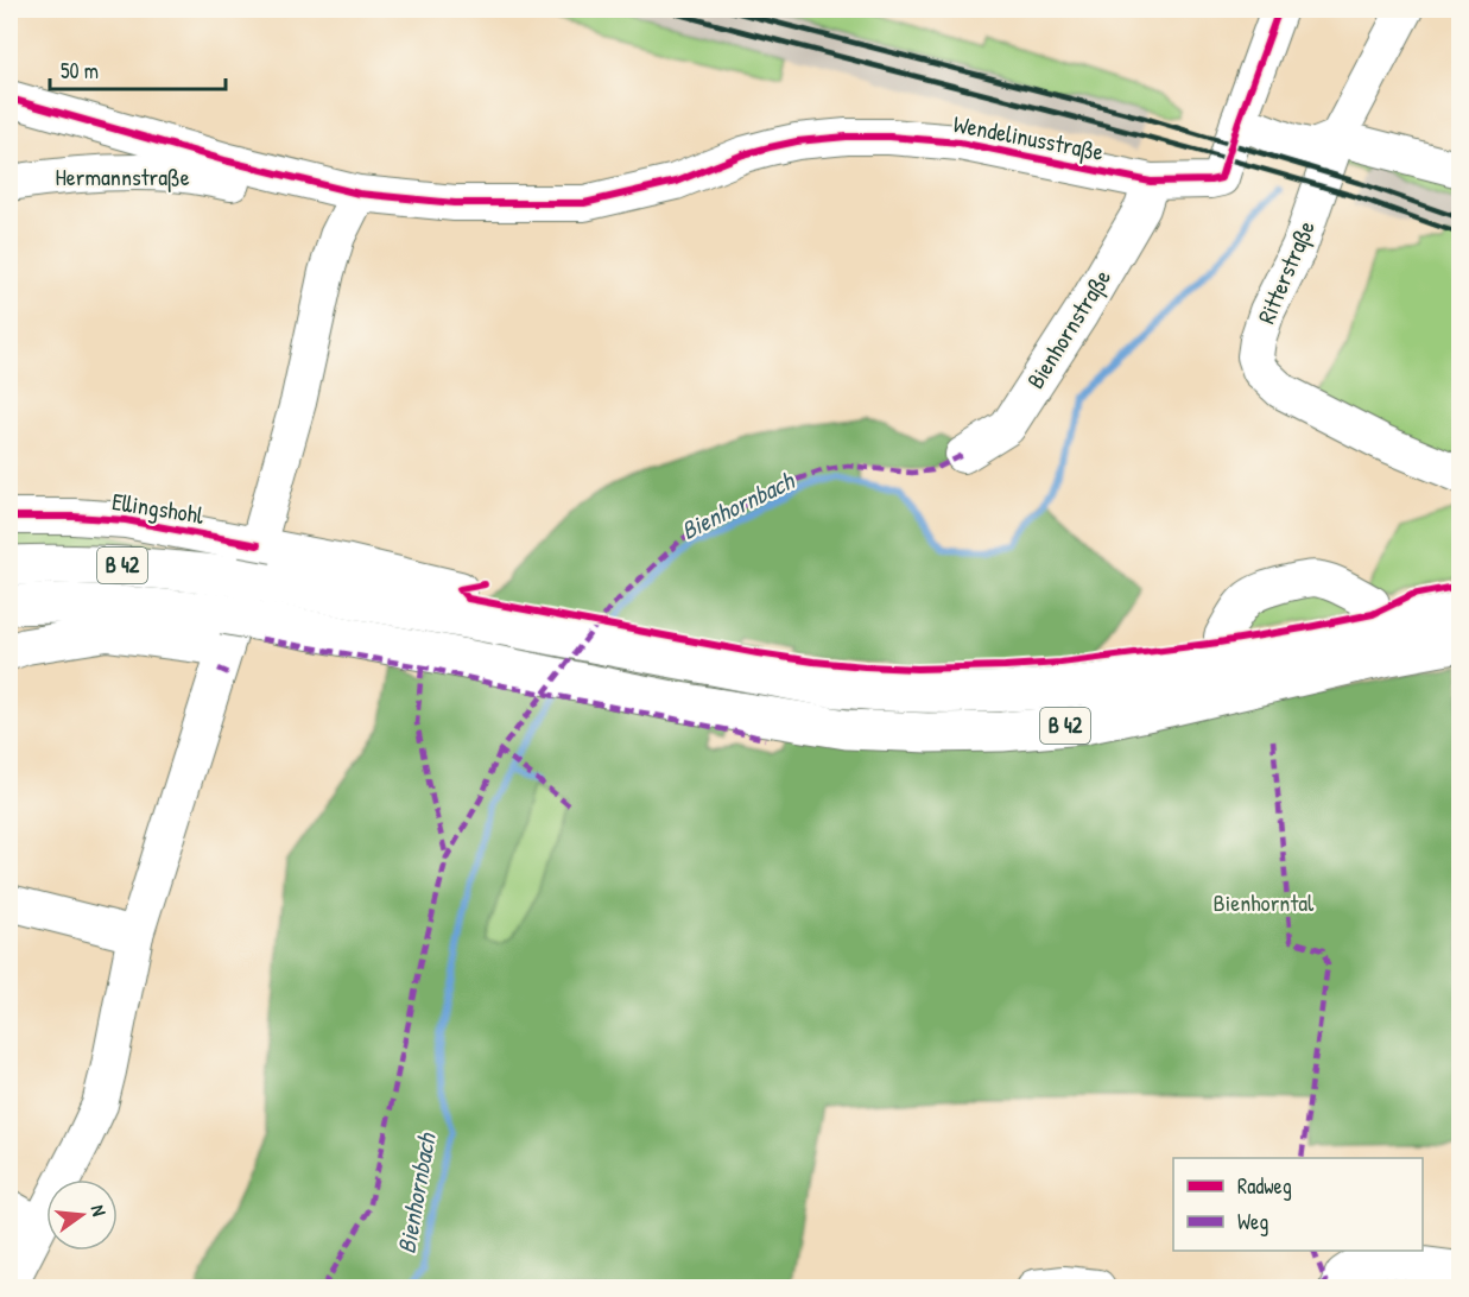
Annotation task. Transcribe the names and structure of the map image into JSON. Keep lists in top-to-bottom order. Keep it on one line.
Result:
{"streets":{"highway":["B 42"],"street":["Wendelinusstraße","Hermannstraße","Ritterstraße","Bienhornstraße","Ellingshohl"]},"crossings":[["Wendelinusstraße","Bienhornstraße"],["Ellingshohl","B 42"]],"water":["Bienhornbach"],"parks":["Bienhorntal"],"legend":["Radweg","Weg"],"scale_bar":"50 m","north":"right"}
